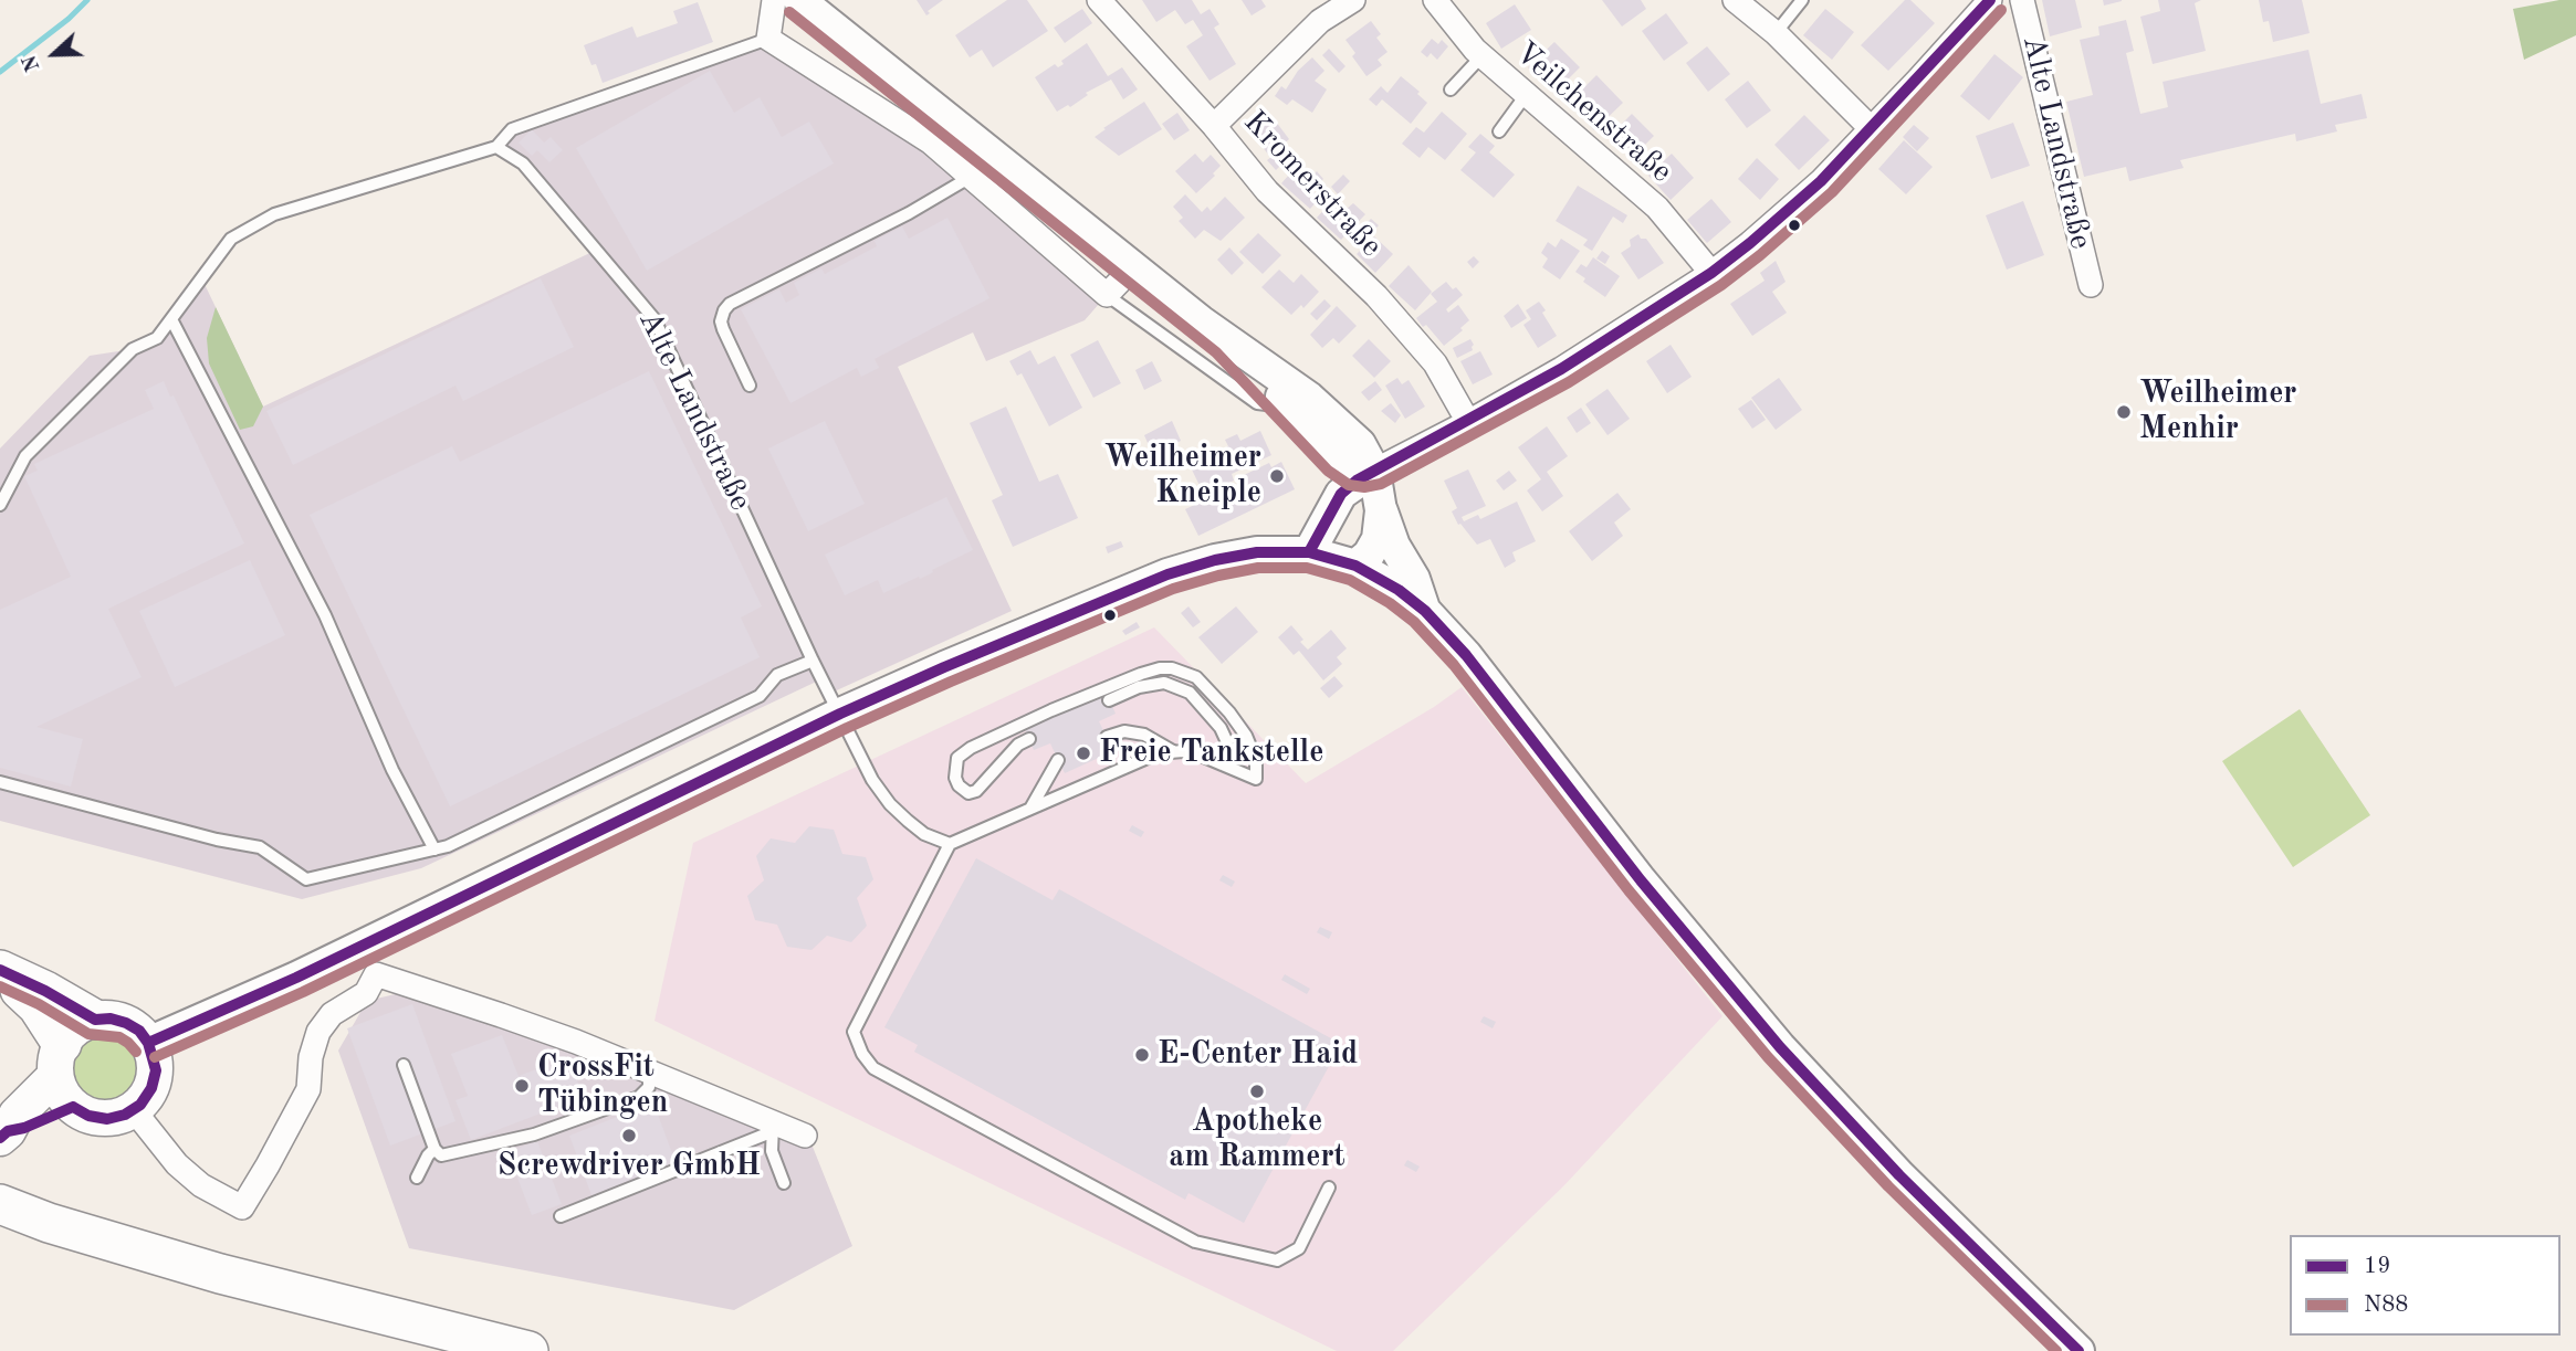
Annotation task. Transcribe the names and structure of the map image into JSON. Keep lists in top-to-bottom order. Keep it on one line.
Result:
{"streets":{"street":["Veilchenstraße","Alte Landstraße","Kromerstraße"]},"crossings":[["Veilchenstraße","Alte Landstraße"],["Alte Landstraße","Kromerstraße"]],"places":["Weilheimer Menhir","Weilheimer Kneiple","Freie Tankstelle","E-Center Haid","CrossFit Tübingen","Apotheke am Rammert","Screwdriver GmbH"],"lines":["transit line 19","transit line N88"],"legend":["19","N88"],"north":"left"}
